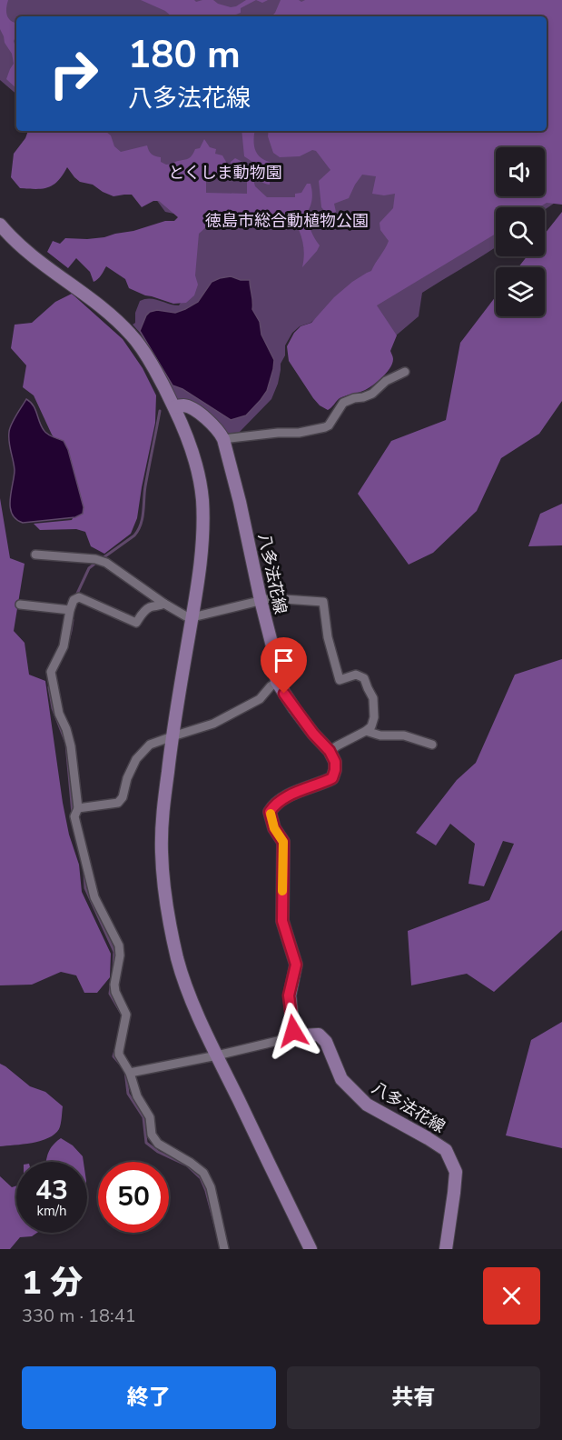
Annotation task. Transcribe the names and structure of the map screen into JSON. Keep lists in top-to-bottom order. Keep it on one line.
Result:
{"streets":{"main road":["八多法花線"]},"parks":["とくしま動物園","徳島市総合動植物公園"],"page":{"turn":["180 m","八多法花線"],"speed":"43 km/h","limit":"50","heading":["1 分","330 m · 18:41"],"buttons":["終了","共有"]}}
